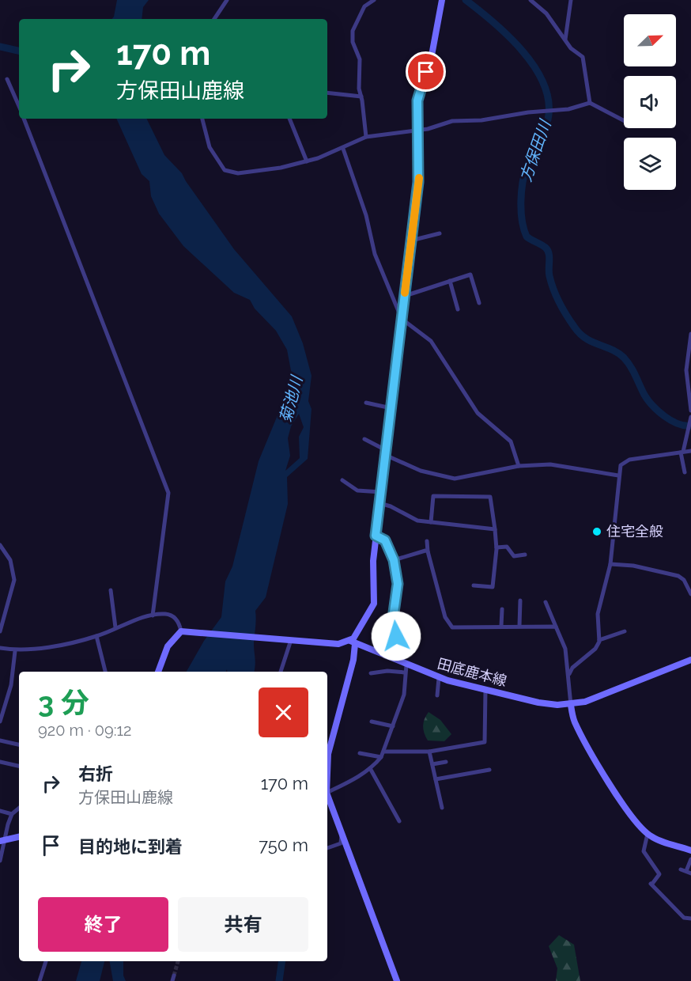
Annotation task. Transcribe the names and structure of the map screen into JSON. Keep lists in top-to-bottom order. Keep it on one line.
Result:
{"streets":{"main road":["田底鹿本線"]},"water":["方保田川","菊池川"],"places":["住宅全般"],"north":"top right","page":{"turn":["170 m","方保田山鹿線"],"heading":["3 分","920 m · 09:12"],"list":[{"name":"右折","note":"方保田山鹿線","value":"170 m"},{"name":"目的地に到着","value":"750 m"}],"buttons":["終了","共有"]}}
